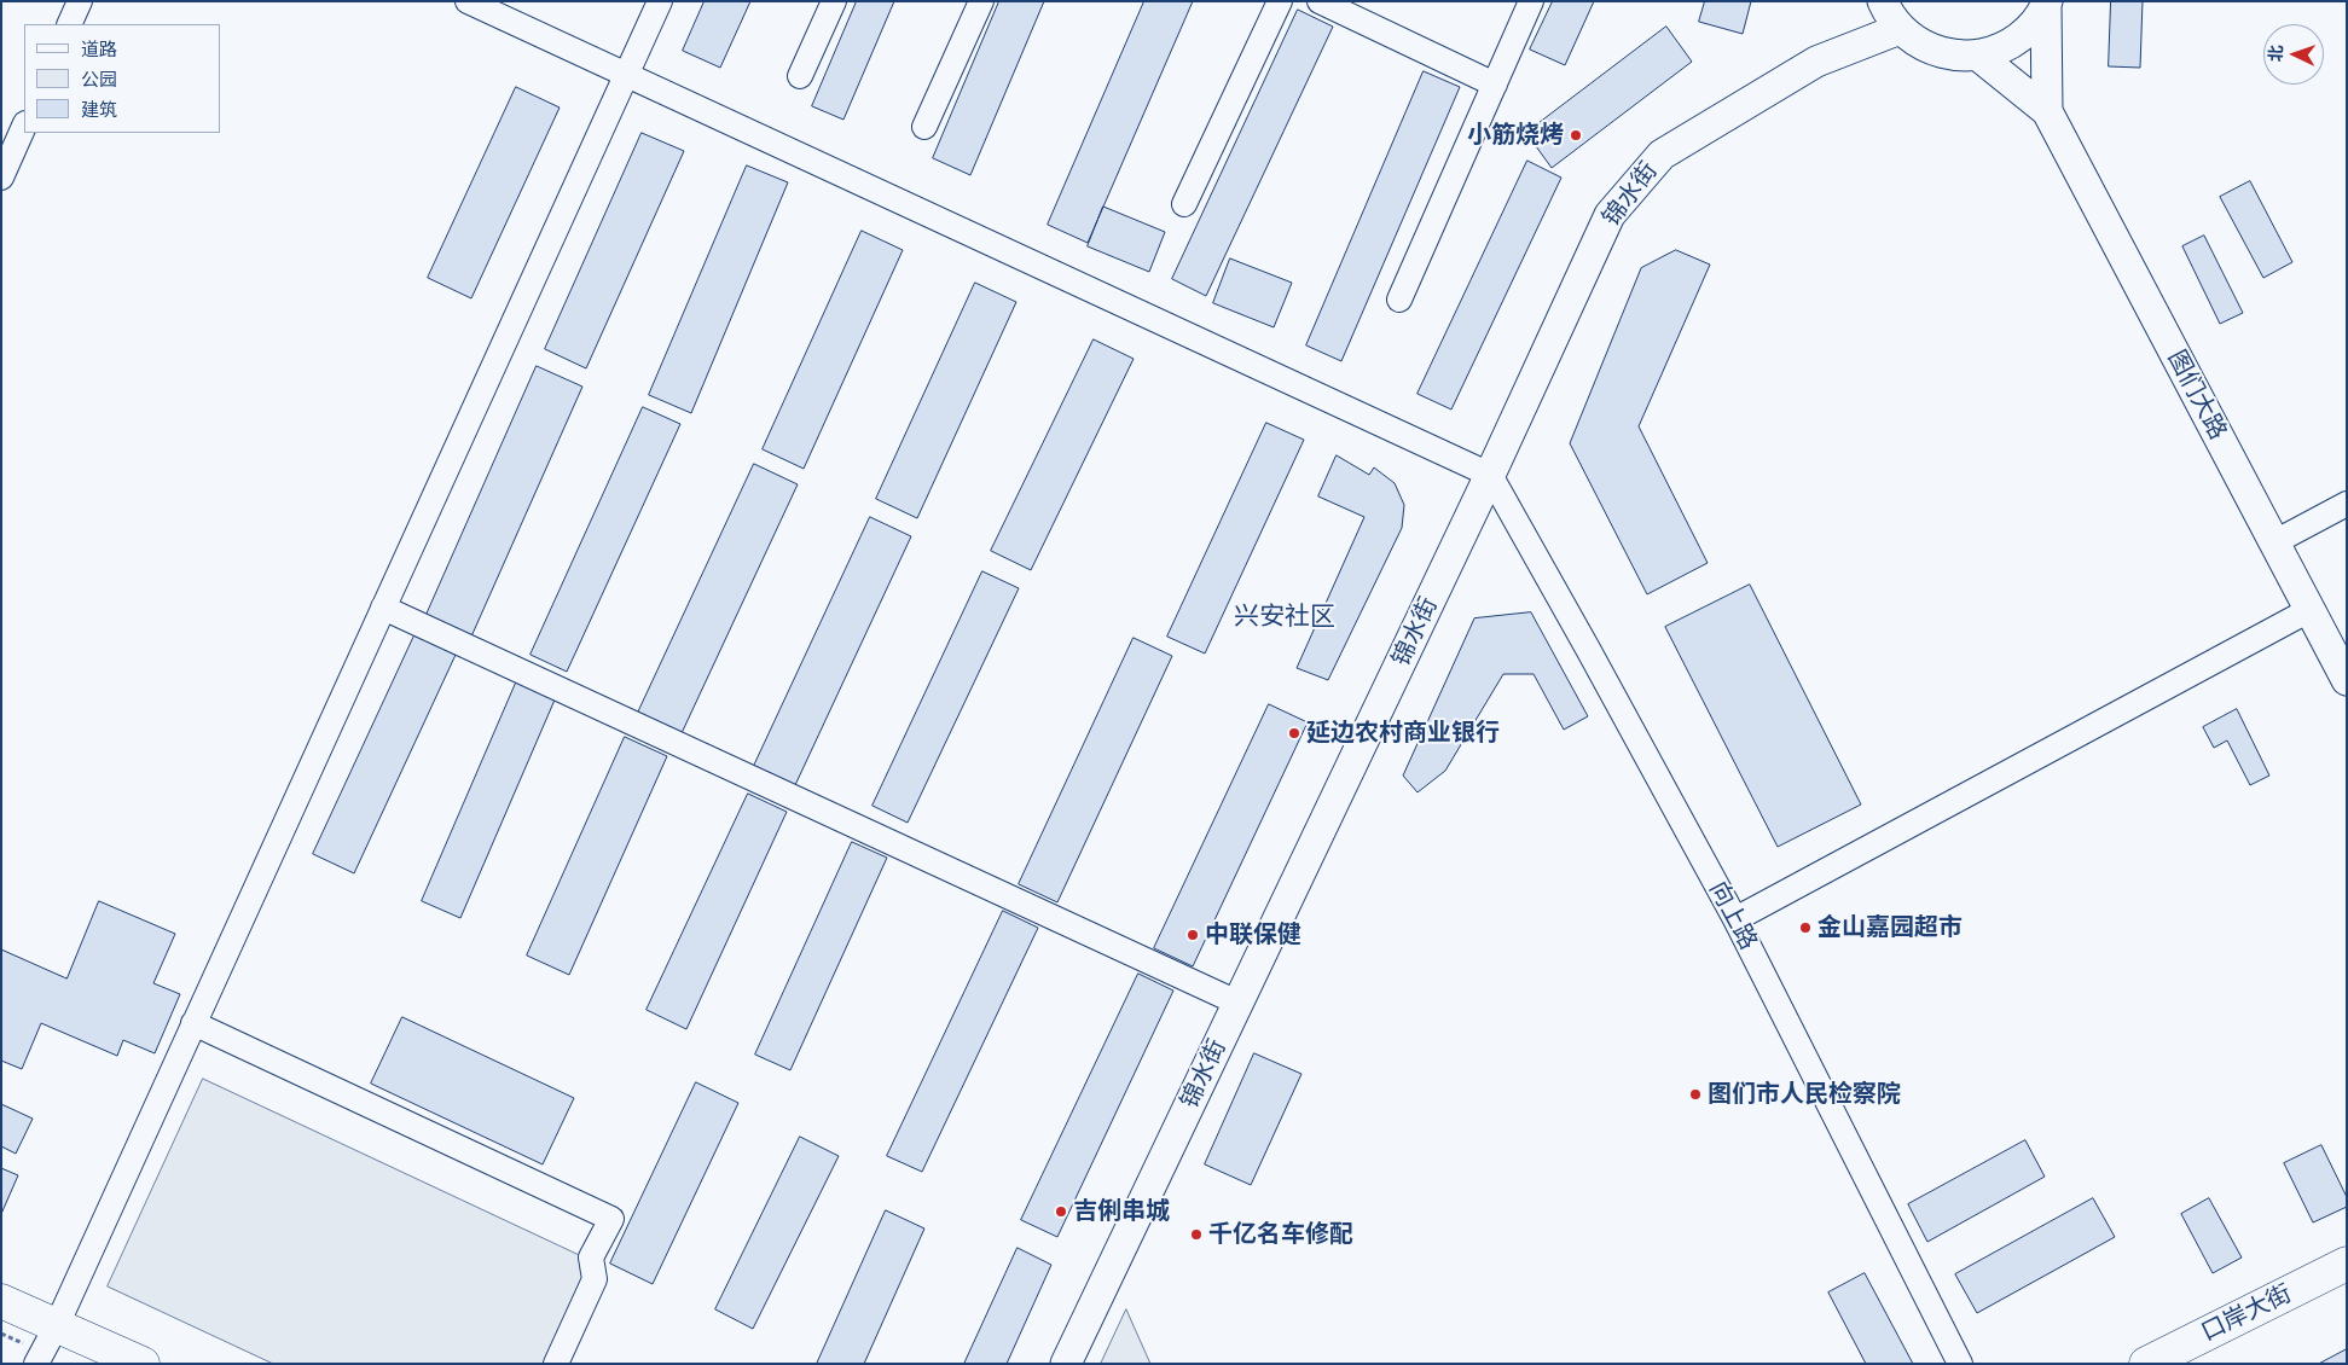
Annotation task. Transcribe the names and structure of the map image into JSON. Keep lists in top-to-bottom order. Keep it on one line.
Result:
{"streets":{"highway":["口岸大街"],"main road":["锦水街","图们大路"],"street":["向上路"]},"crossings":[["锦水街","向上路"]],"districts":["兴安社区"],"places":["小筋烧烤","延边农村商业银行","金山嘉园超市","中联保健","图们市人民检察院","吉俐串城","千亿名车修配"],"legend":["道路","公园","建筑"],"north":"left"}
